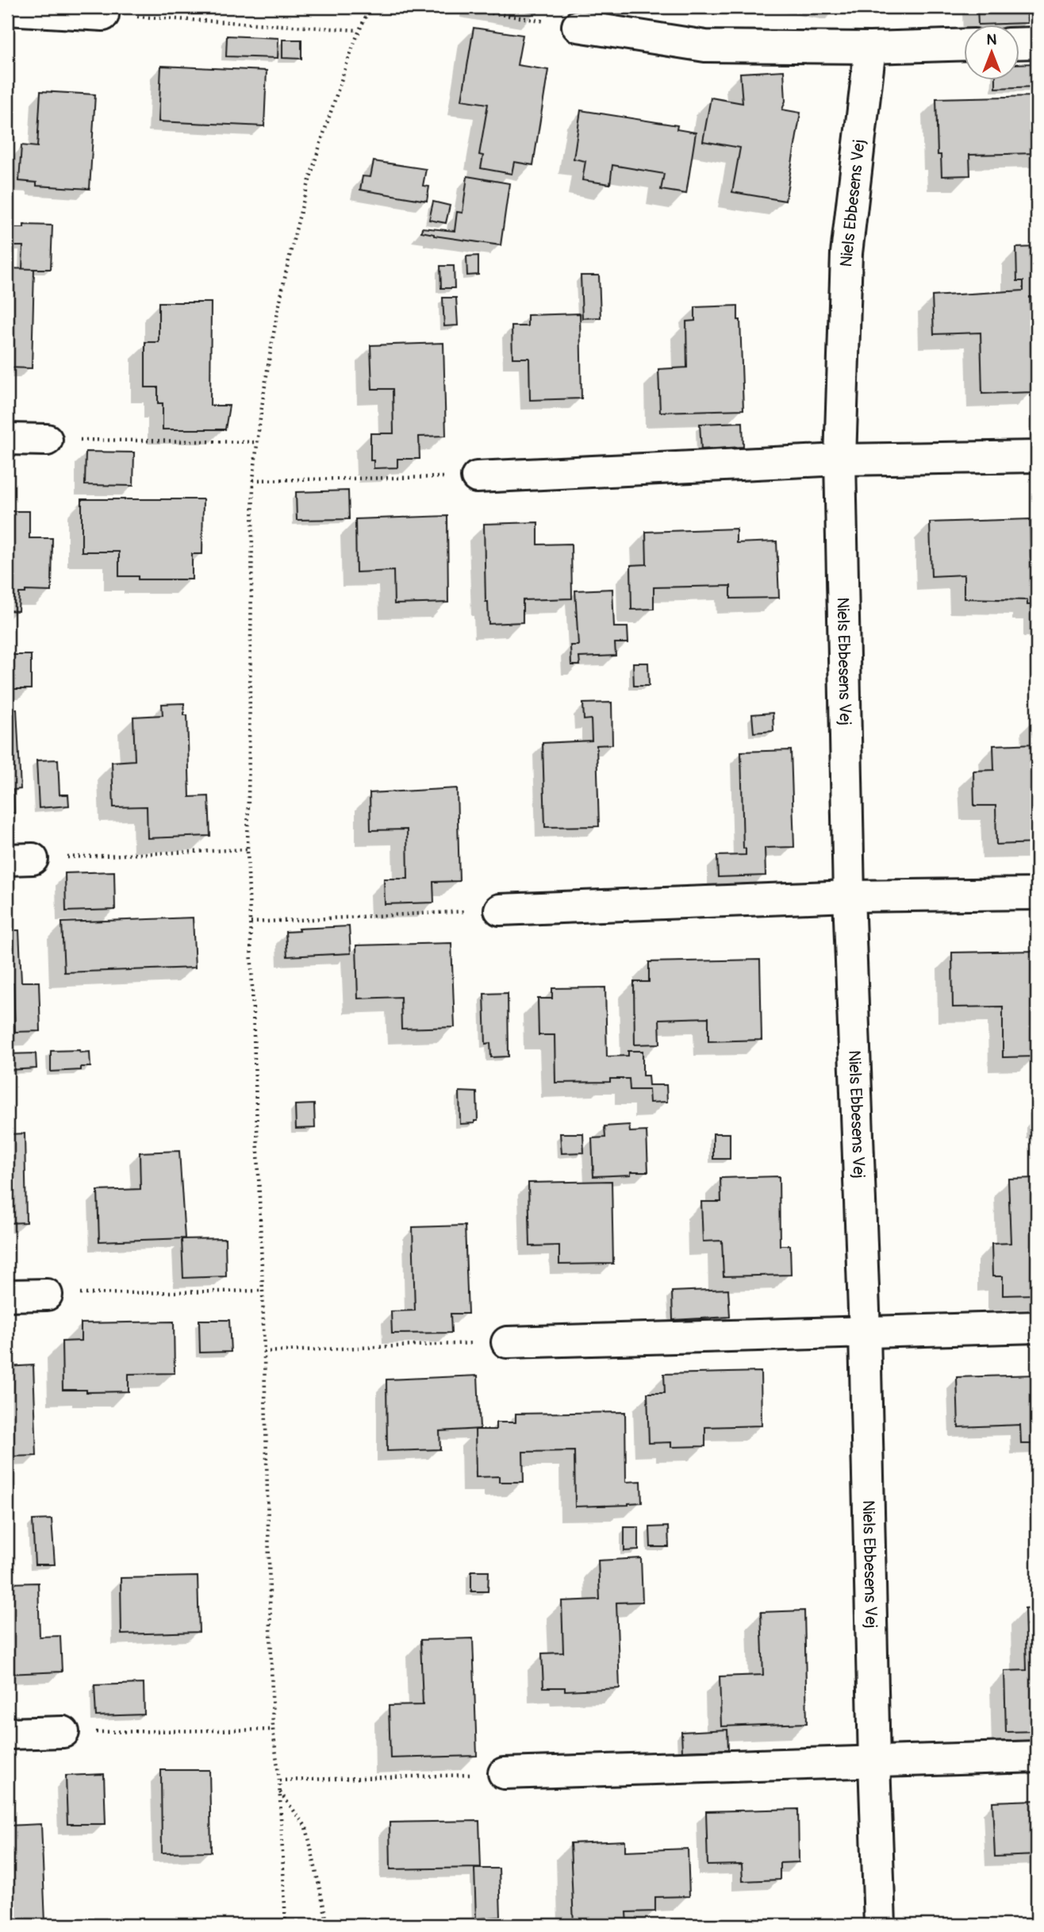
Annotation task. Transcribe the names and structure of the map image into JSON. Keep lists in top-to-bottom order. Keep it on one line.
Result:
{"streets":{"street":["Niels Ebbesens Vej"]},"north":"top"}
